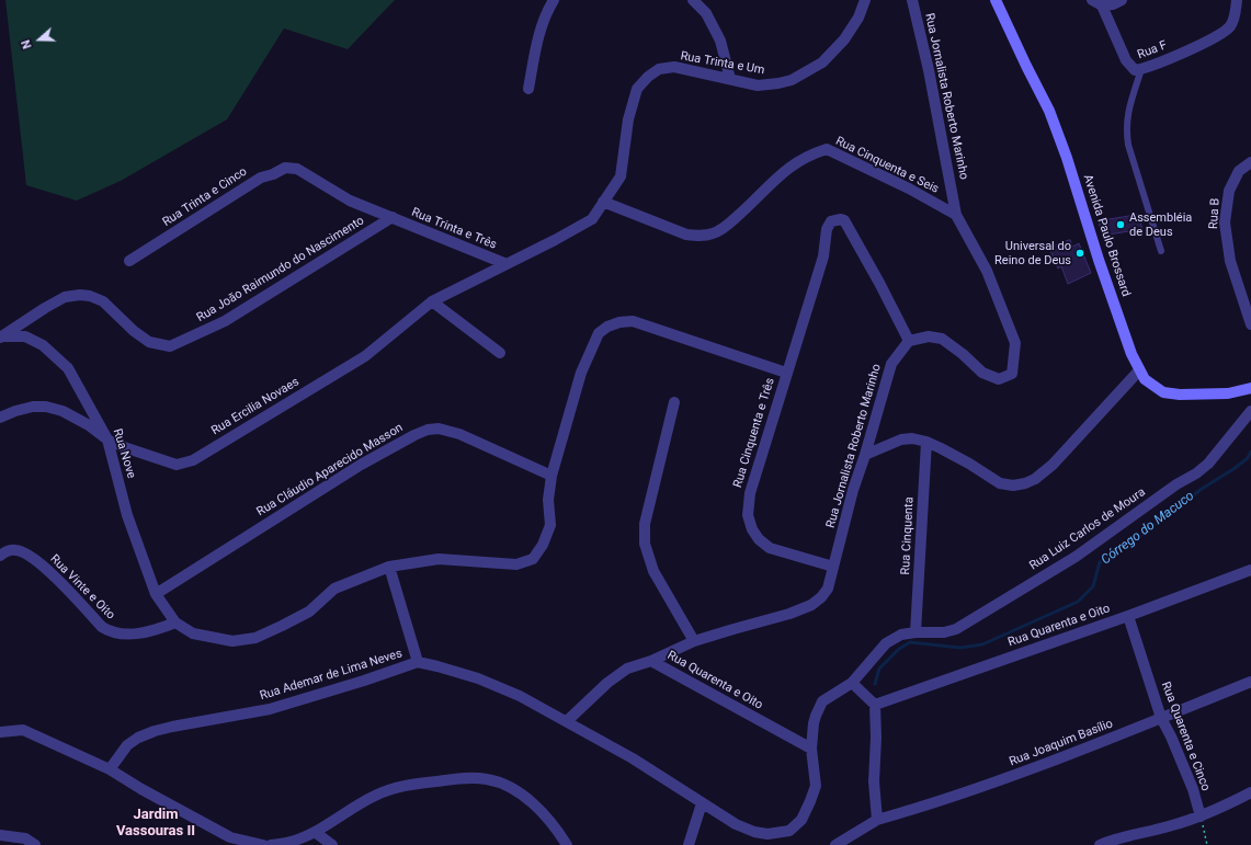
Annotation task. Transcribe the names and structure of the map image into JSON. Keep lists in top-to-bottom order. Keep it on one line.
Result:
{"streets":{"main road":["Avenida Paulo Brossard"],"street":["Rua F","Rua Trinta e Um","Rua Jornalista Roberto Marinho","Rua Cinquenta e Seis","Rua Trinta e Cinco","Rua B","Rua Trinta e Três","Rua João Raimundo do Nascimento","Rua Ercilia Novaes","Rua Cinquenta e Três","Rua Nove","Rua Cláudio Aparecido Masson","Rua Luiz Carlos de Moura","Rua Cinquenta","Rua Vinte e Oito","Rua Quarenta e Oito","Rua Ademar de Lima Neves","Rua Quarenta e Cinco","Rua Joaquim Basílio"]},"crossings":[["Rua Trinta e Um","Rua Cinquenta e Seis"],["Rua Trinta e Um","Rua Trinta e Três"],["Rua Trinta e Um","Rua Ercilia Novaes"],["Rua Jornalista Roberto Marinho","Rua Cinquenta e Seis"],["Rua Jornalista Roberto Marinho","Rua Cinquenta e Três"],["Rua Jornalista Roberto Marinho","Rua Quarenta e Oito"],["Rua Jornalista Roberto Marinho","Rua Ademar de Lima Neves"],["Rua Trinta e Cinco","Rua Trinta e Três"],["Rua Trinta e Cinco","Rua João Raimundo do Nascimento"],["Rua Trinta e Três","Rua João Raimundo do Nascimento"],["Rua Trinta e Três","Rua Ercilia Novaes"],["Rua João Raimundo do Nascimento","Rua Nove"],["Rua Ercilia Novaes","Rua Nove"],["Rua Cinquenta e Três","Rua Cláudio Aparecido Masson"],["Rua Nove","Rua Cláudio Aparecido Masson"],["Rua Nove","Rua Vinte e Oito"],["Rua Luiz Carlos de Moura","Rua Cinquenta"],["Rua Luiz Carlos de Moura","Rua Quarenta e Oito"],["Rua Luiz Carlos de Moura","Rua Ademar de Lima Neves"],["Rua Quarenta e Oito","Rua Ademar de Lima Neves"],["Rua Quarenta e Oito","Rua Quarenta e Cinco"],["Rua Quarenta e Cinco","Rua Joaquim Basílio"]],"districts":["Jardim Vassouras II"],"water":["Córrego do Macuco"],"places":["Assembléia de Deus","Universal do Reino de Deus"],"north":"left"}
